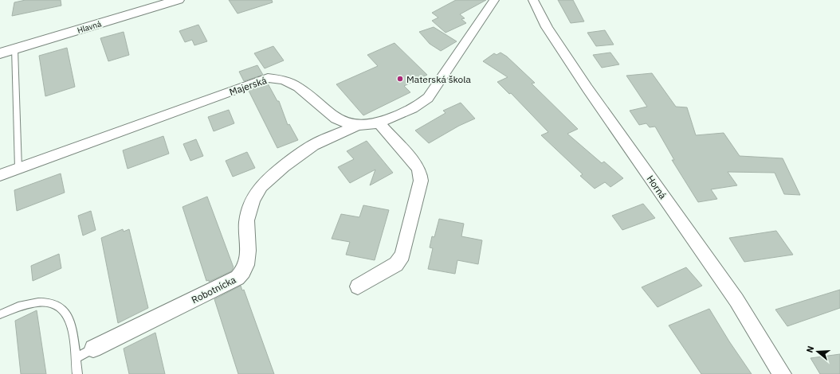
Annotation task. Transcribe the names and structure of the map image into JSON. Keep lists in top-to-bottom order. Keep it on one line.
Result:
{"streets":{"street":["Hlavná","Majerská","Horná","Robotnícka"]},"crossings":[["Majerská","Robotnícka"]],"places":["Materská škola"],"north":"left"}
